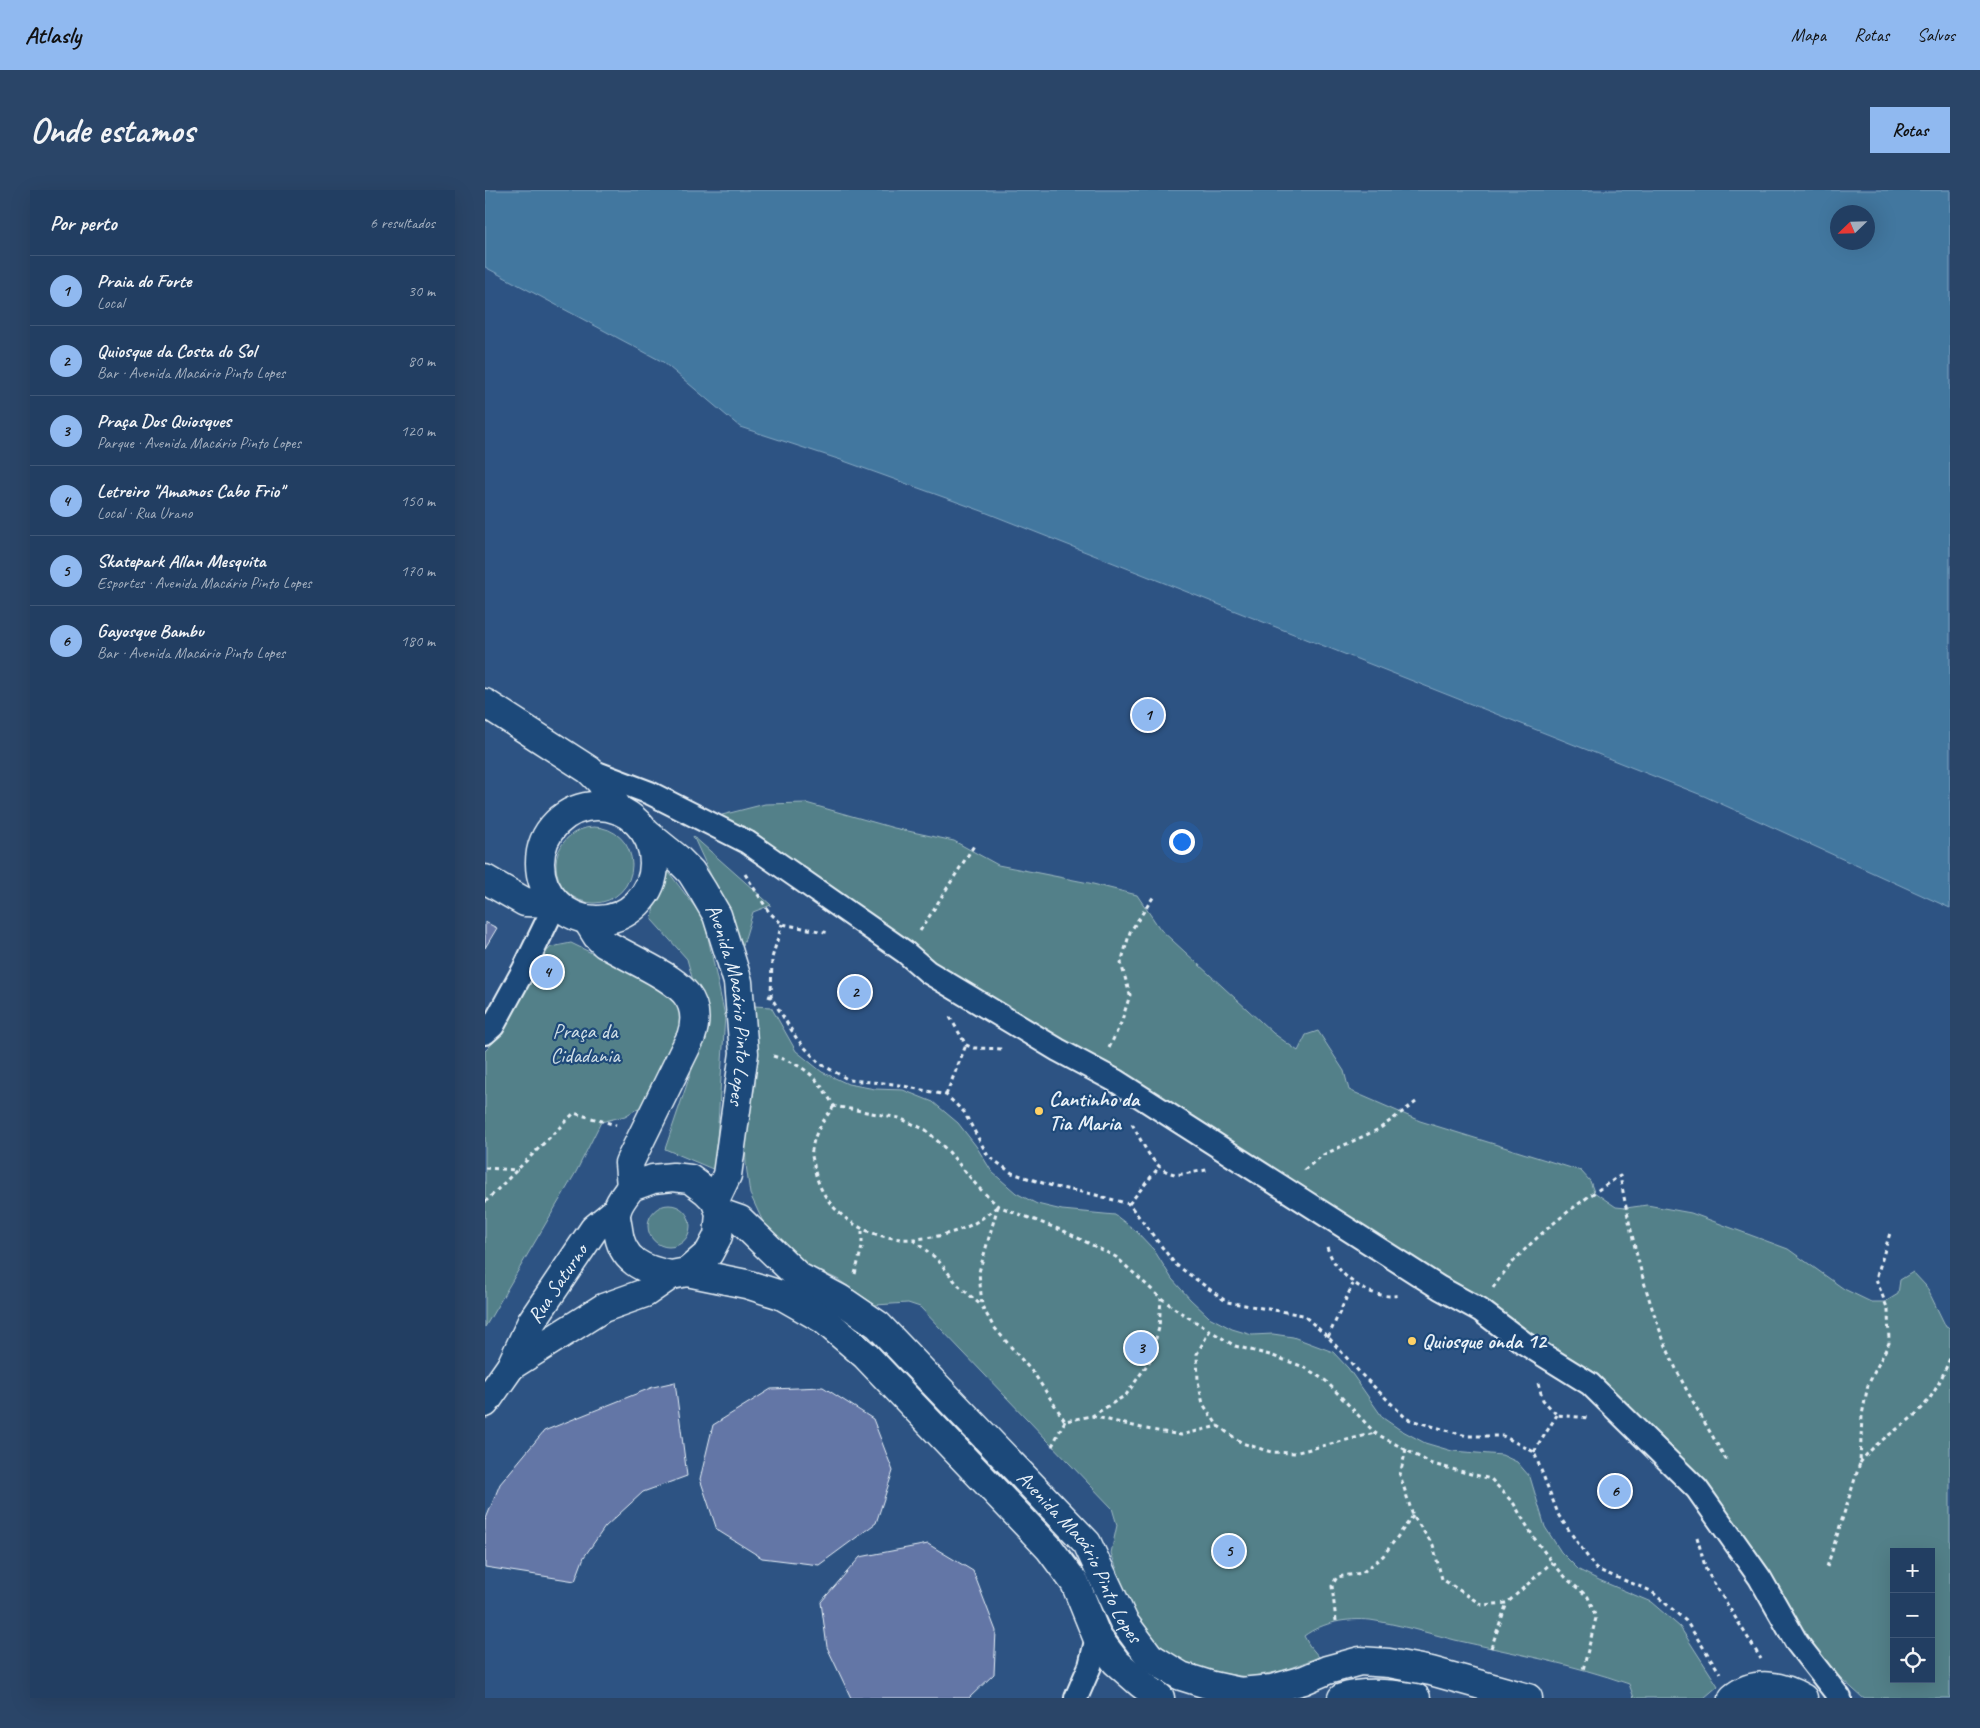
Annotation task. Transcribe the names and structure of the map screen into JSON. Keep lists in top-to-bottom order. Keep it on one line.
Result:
{"streets":{"main road":["Avenida Macário Pinto Lopes","Rua Saturno"]},"crossings":[["Avenida Macário Pinto Lopes","Rua Saturno"]],"parks":["Praça da Cidadania"],"places":["Cantinho da Tia Maria","Quiosque onda 12"],"north":"bottom left","page":{"header":"Atlasly","nav":["Mapa","Rotas","Salvos"],"buttons":"Rotas","title":"Onde estamos","heading":["Por perto","6 resultados"],"list":[{"mark":"1","name":"Praia do Forte","note":"Local","value":"30 m"},{"mark":"2","name":"Quiosque da Costa do Sol","note":"Bar · Avenida Macário Pinto Lopes","value":"80 m"},{"mark":"3","name":"Praça Dos Quiosques","note":"Parque · Avenida Macário Pinto Lopes","value":"120 m"},{"mark":"4","name":"Letreiro \"Amamos Cabo Frio\"","note":"Local · Rua Urano","value":"150 m"},{"mark":"5","name":"Skatepark Allan Mesquita","note":"Esportes · Avenida Macário Pinto Lopes","value":"170 m"},{"mark":"6","name":"Gayosque Bambu","note":"Bar · Avenida Macário Pinto Lopes","value":"180 m"}],"pins":["1","4","2","3","6","5"],"map_buttons":["+","−"]}}
